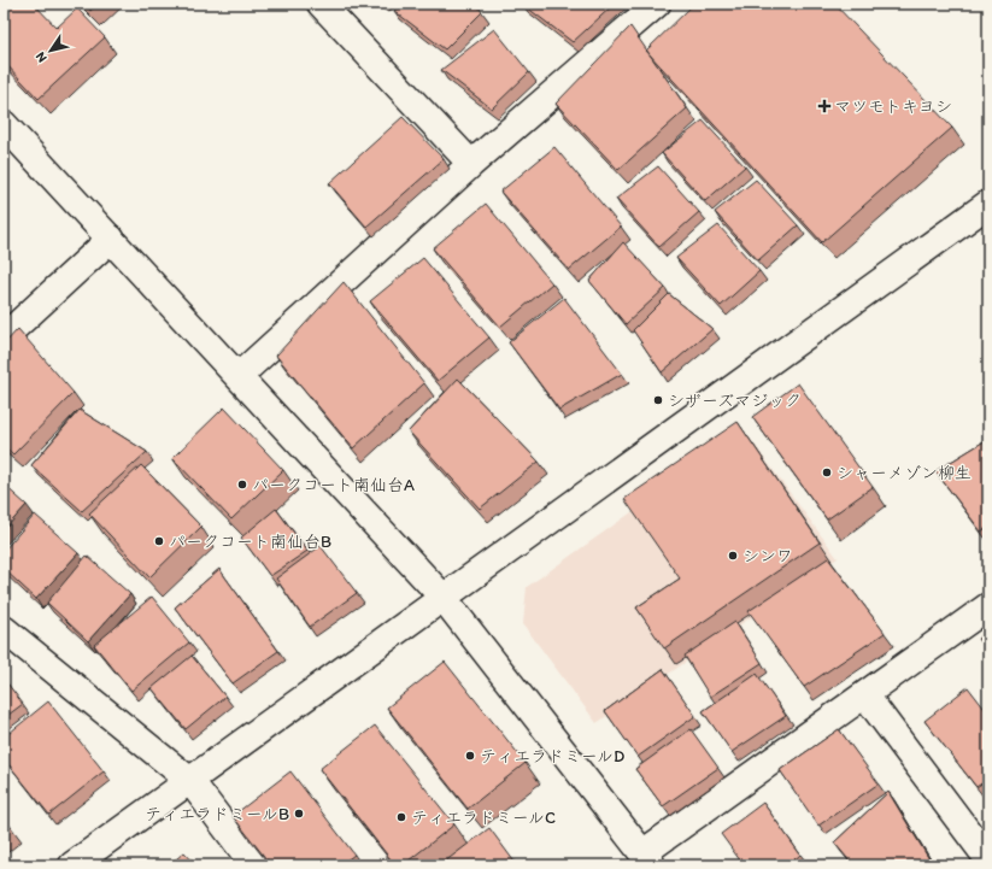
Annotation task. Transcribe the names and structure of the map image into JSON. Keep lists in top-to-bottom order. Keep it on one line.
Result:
{"places":{"health":["マツモトキヨシ"],"other":["シザーズマジック","シャーメゾン柳生","パークコート南仙台A","パークコート南仙台B","シンワ","ティエラドミールD","ティエラドミールB","ティエラドミールC"]},"north":"bottom left"}
